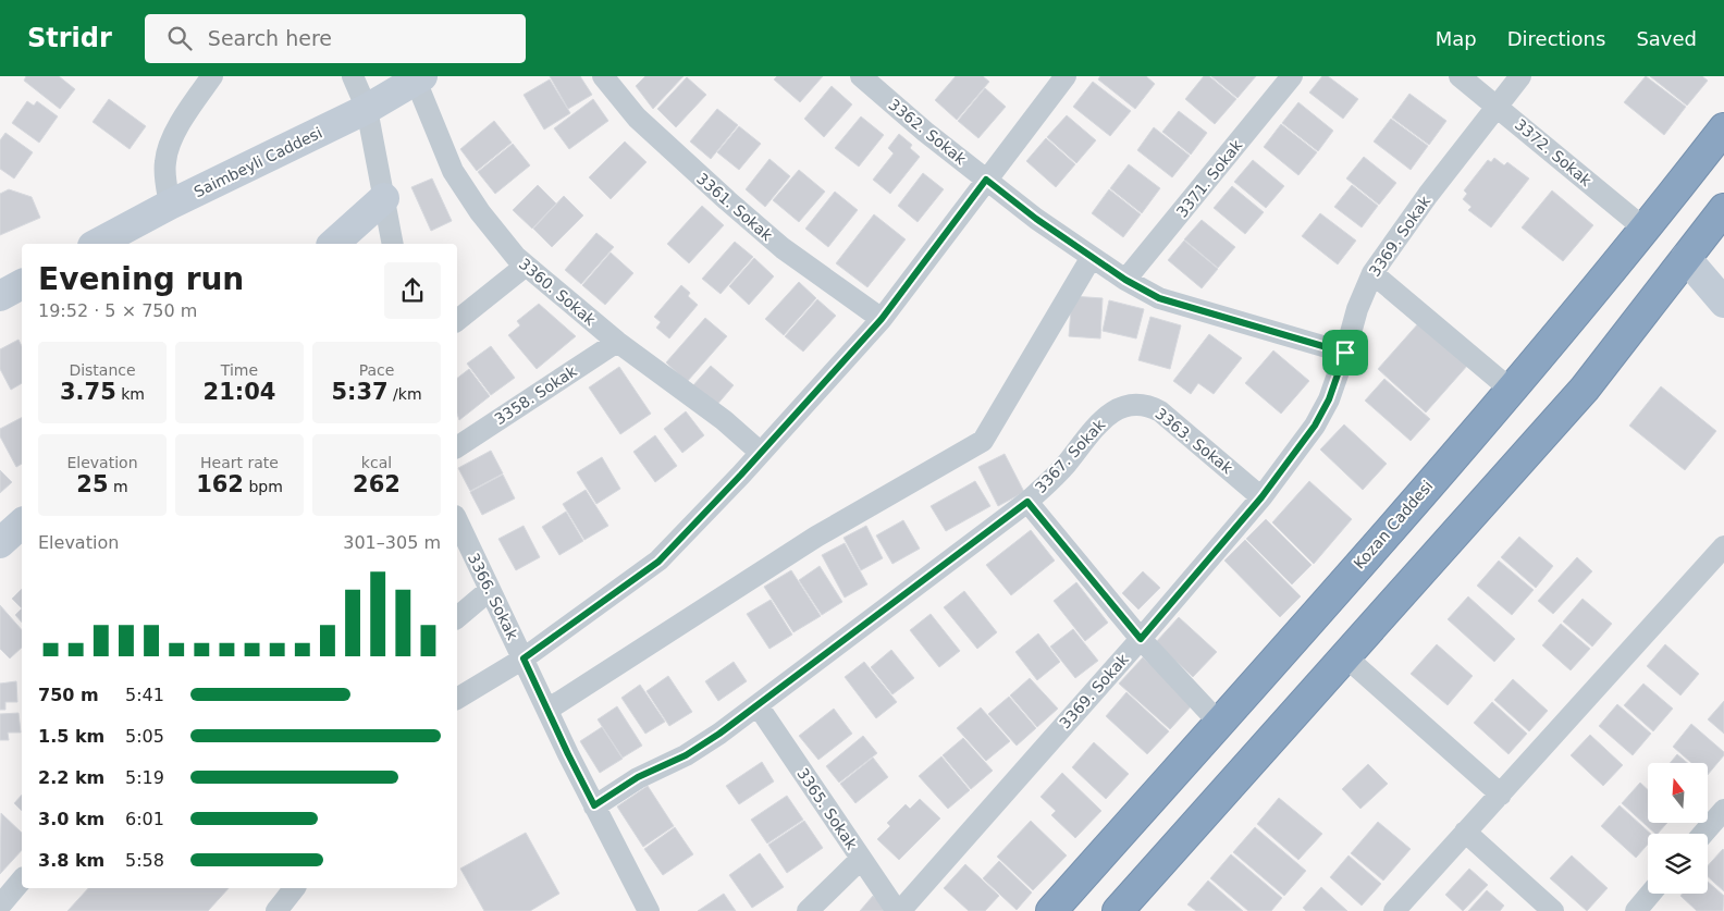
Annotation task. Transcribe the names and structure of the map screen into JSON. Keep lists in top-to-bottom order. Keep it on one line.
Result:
{"streets":{"highway":["Kozan Caddesi"],"main road":["Saimbeyli Caddesi"],"street":["3362. Sokak","3372. Sokak","3371. Sokak","3361. Sokak","3369. Sokak","3360. Sokak","3358. Sokak","3363. Sokak","3367. Sokak","3366. Sokak","3365. Sokak"]},"crossings":[["3362. Sokak","3371. Sokak"],["3362. Sokak","3369. Sokak"],["3372. Sokak","3369. Sokak"],["3372. Sokak","Kozan Caddesi"],["Saimbeyli Caddesi","3360. Sokak"],["3369. Sokak","3363. Sokak"],["3369. Sokak","3365. Sokak"],["3360. Sokak","3358. Sokak"],["3363. Sokak","3367. Sokak"],["3367. Sokak","3366. Sokak"],["3367. Sokak","3365. Sokak"]],"north":"top","page":{"header":"Stridr","search":"Search here","nav":["Map","Directions","Saved"],"heading":["Evening run","19:52 · 5 × 750 m"],"stats":[["Distance","3.75 km"],["Time","21:04"],["Pace","5:37 /km"],["Elevation","25 m"],["Heart rate","162 bpm"],["kcal","262"]],"chart":["Elevation","301–305 m"],"list":[{"name":"750 m","note":"5:41"},{"name":"1.5 km","note":"5:05"},{"name":"2.2 km","note":"5:19"},{"name":"3.0 km","note":"6:01"},{"name":"3.8 km","note":"5:58"}]}}
